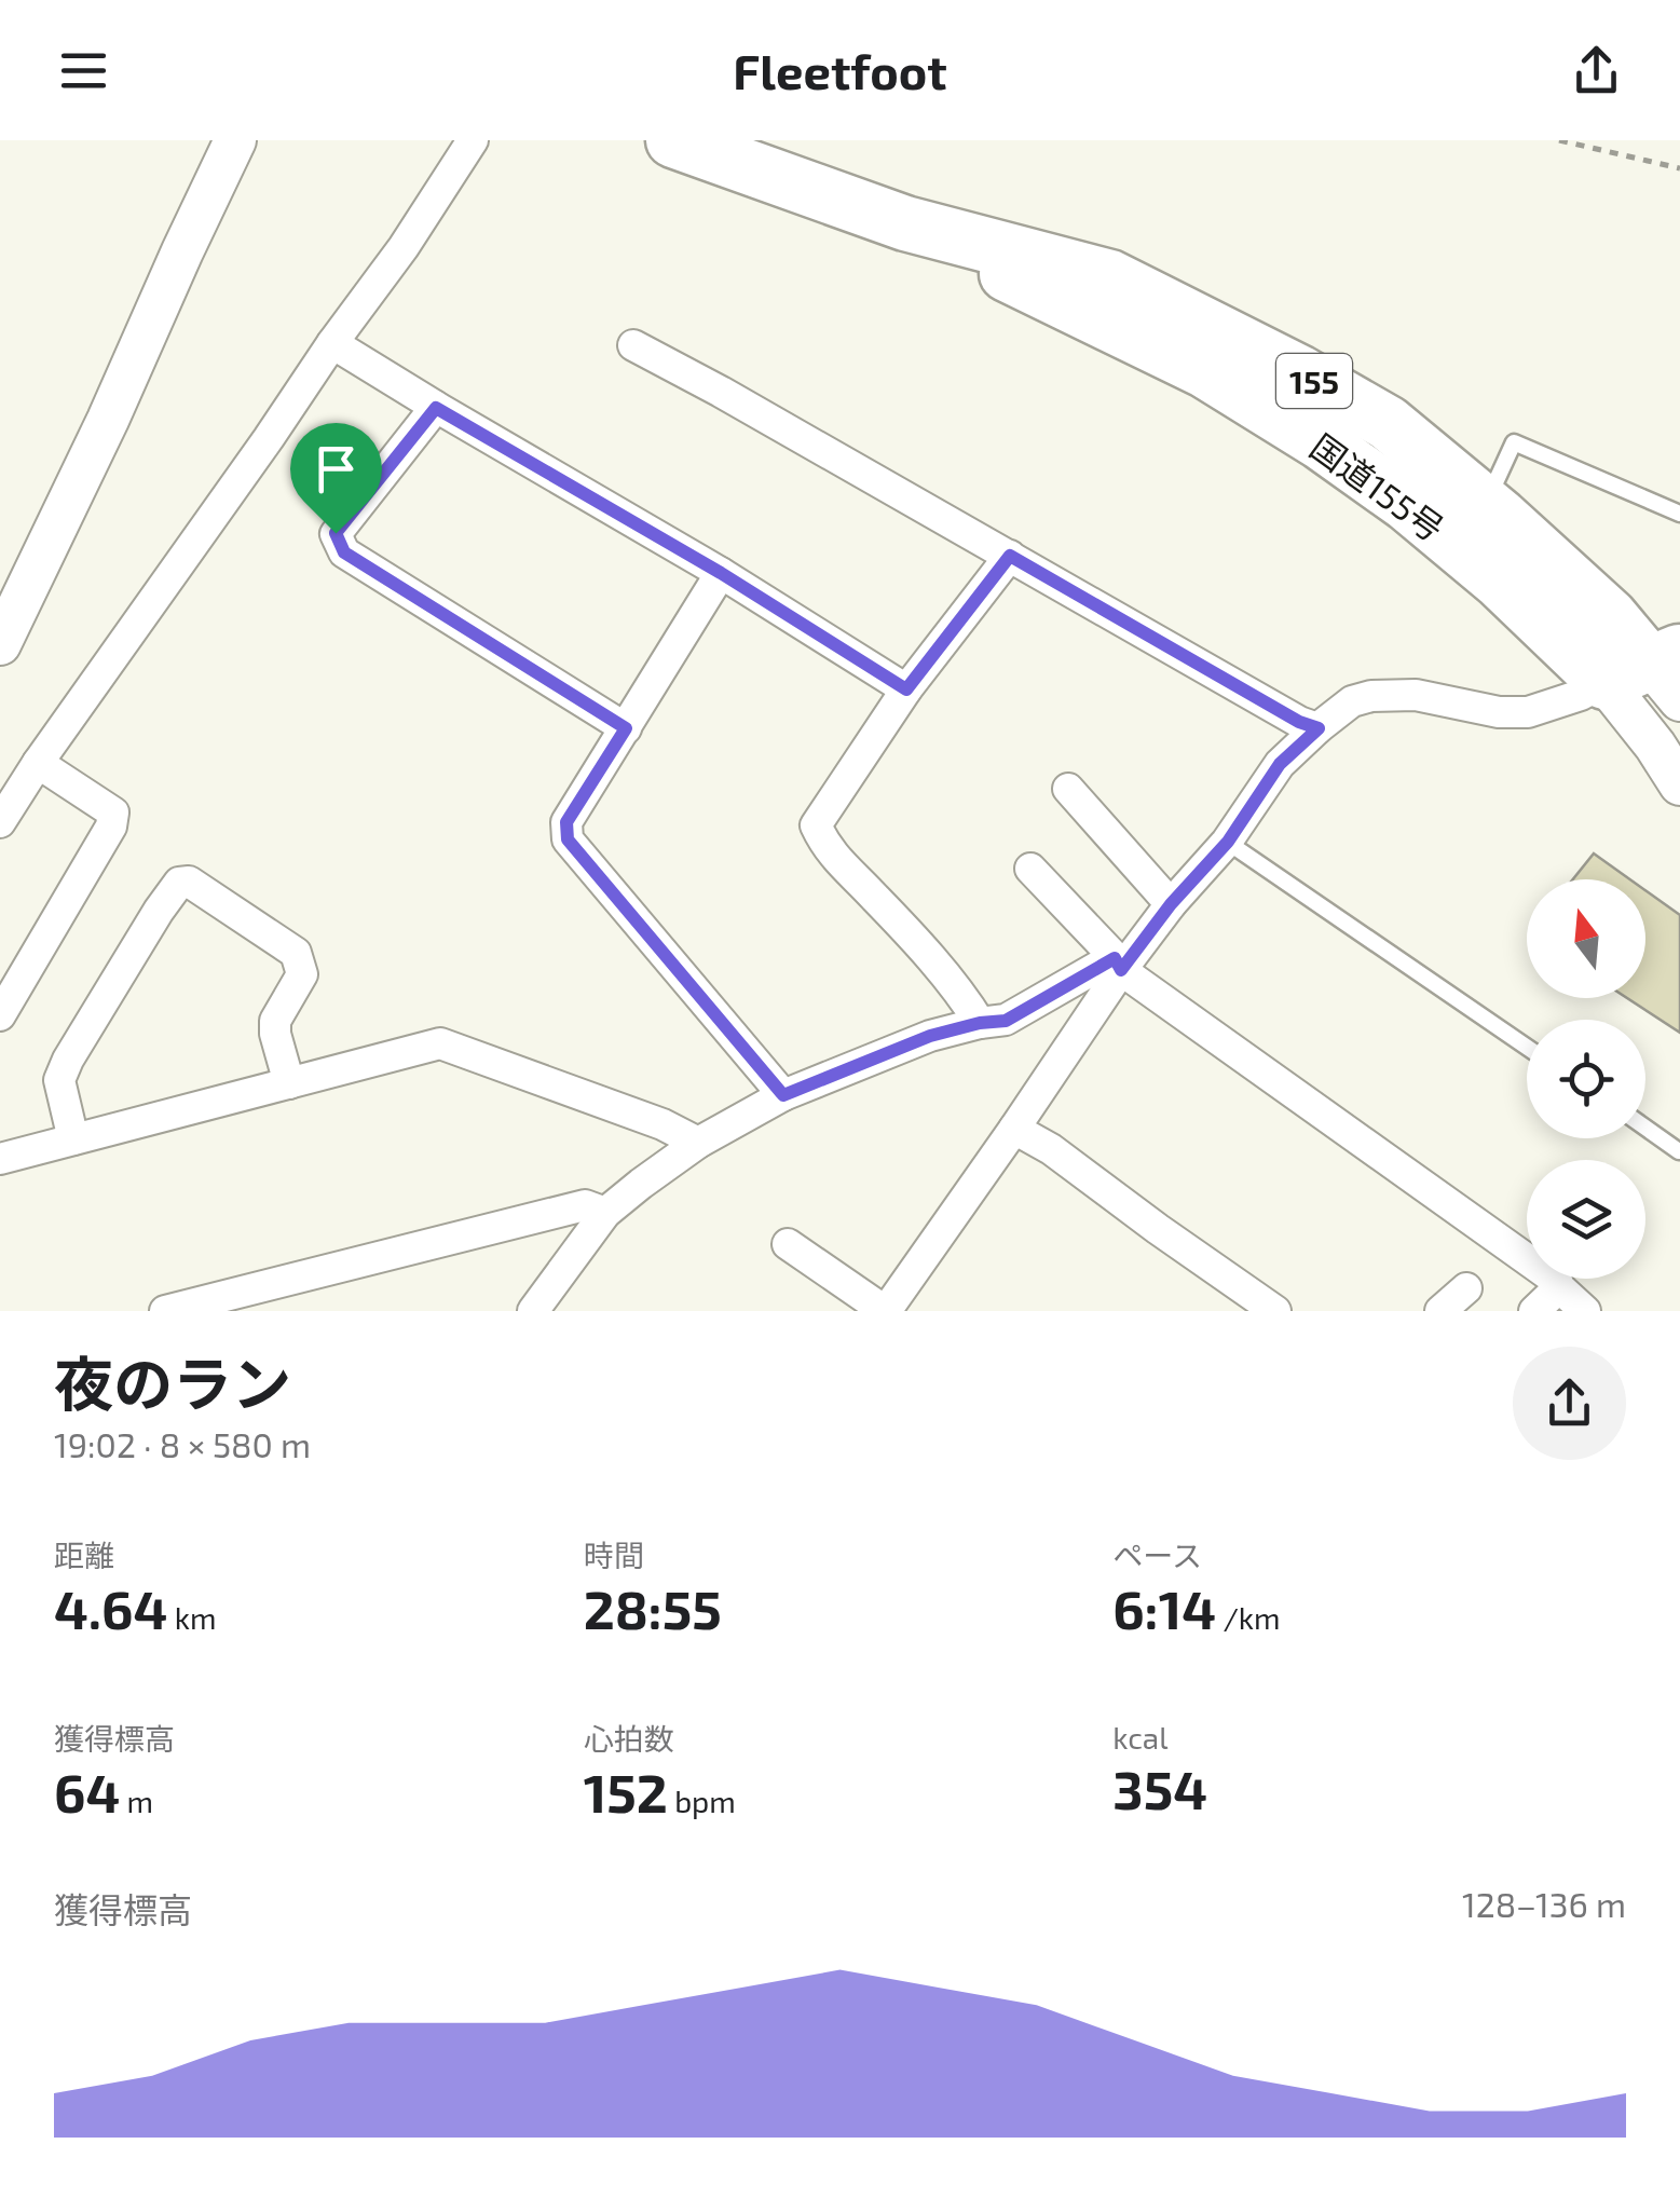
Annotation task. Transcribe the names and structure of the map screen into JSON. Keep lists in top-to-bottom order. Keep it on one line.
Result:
{"streets":{"highway":["155","国道155号"]},"north":"top","page":{"header":"Fleetfoot","heading":["夜のラン","19:02 · 8 × 580 m"],"stats":[["距離","4.64 km"],["時間","28:55"],["ペース","6:14 /km"],["獲得標高","64 m"],["心拍数","152 bpm"],["kcal","354"]],"chart":["獲得標高","128–136 m"]}}
